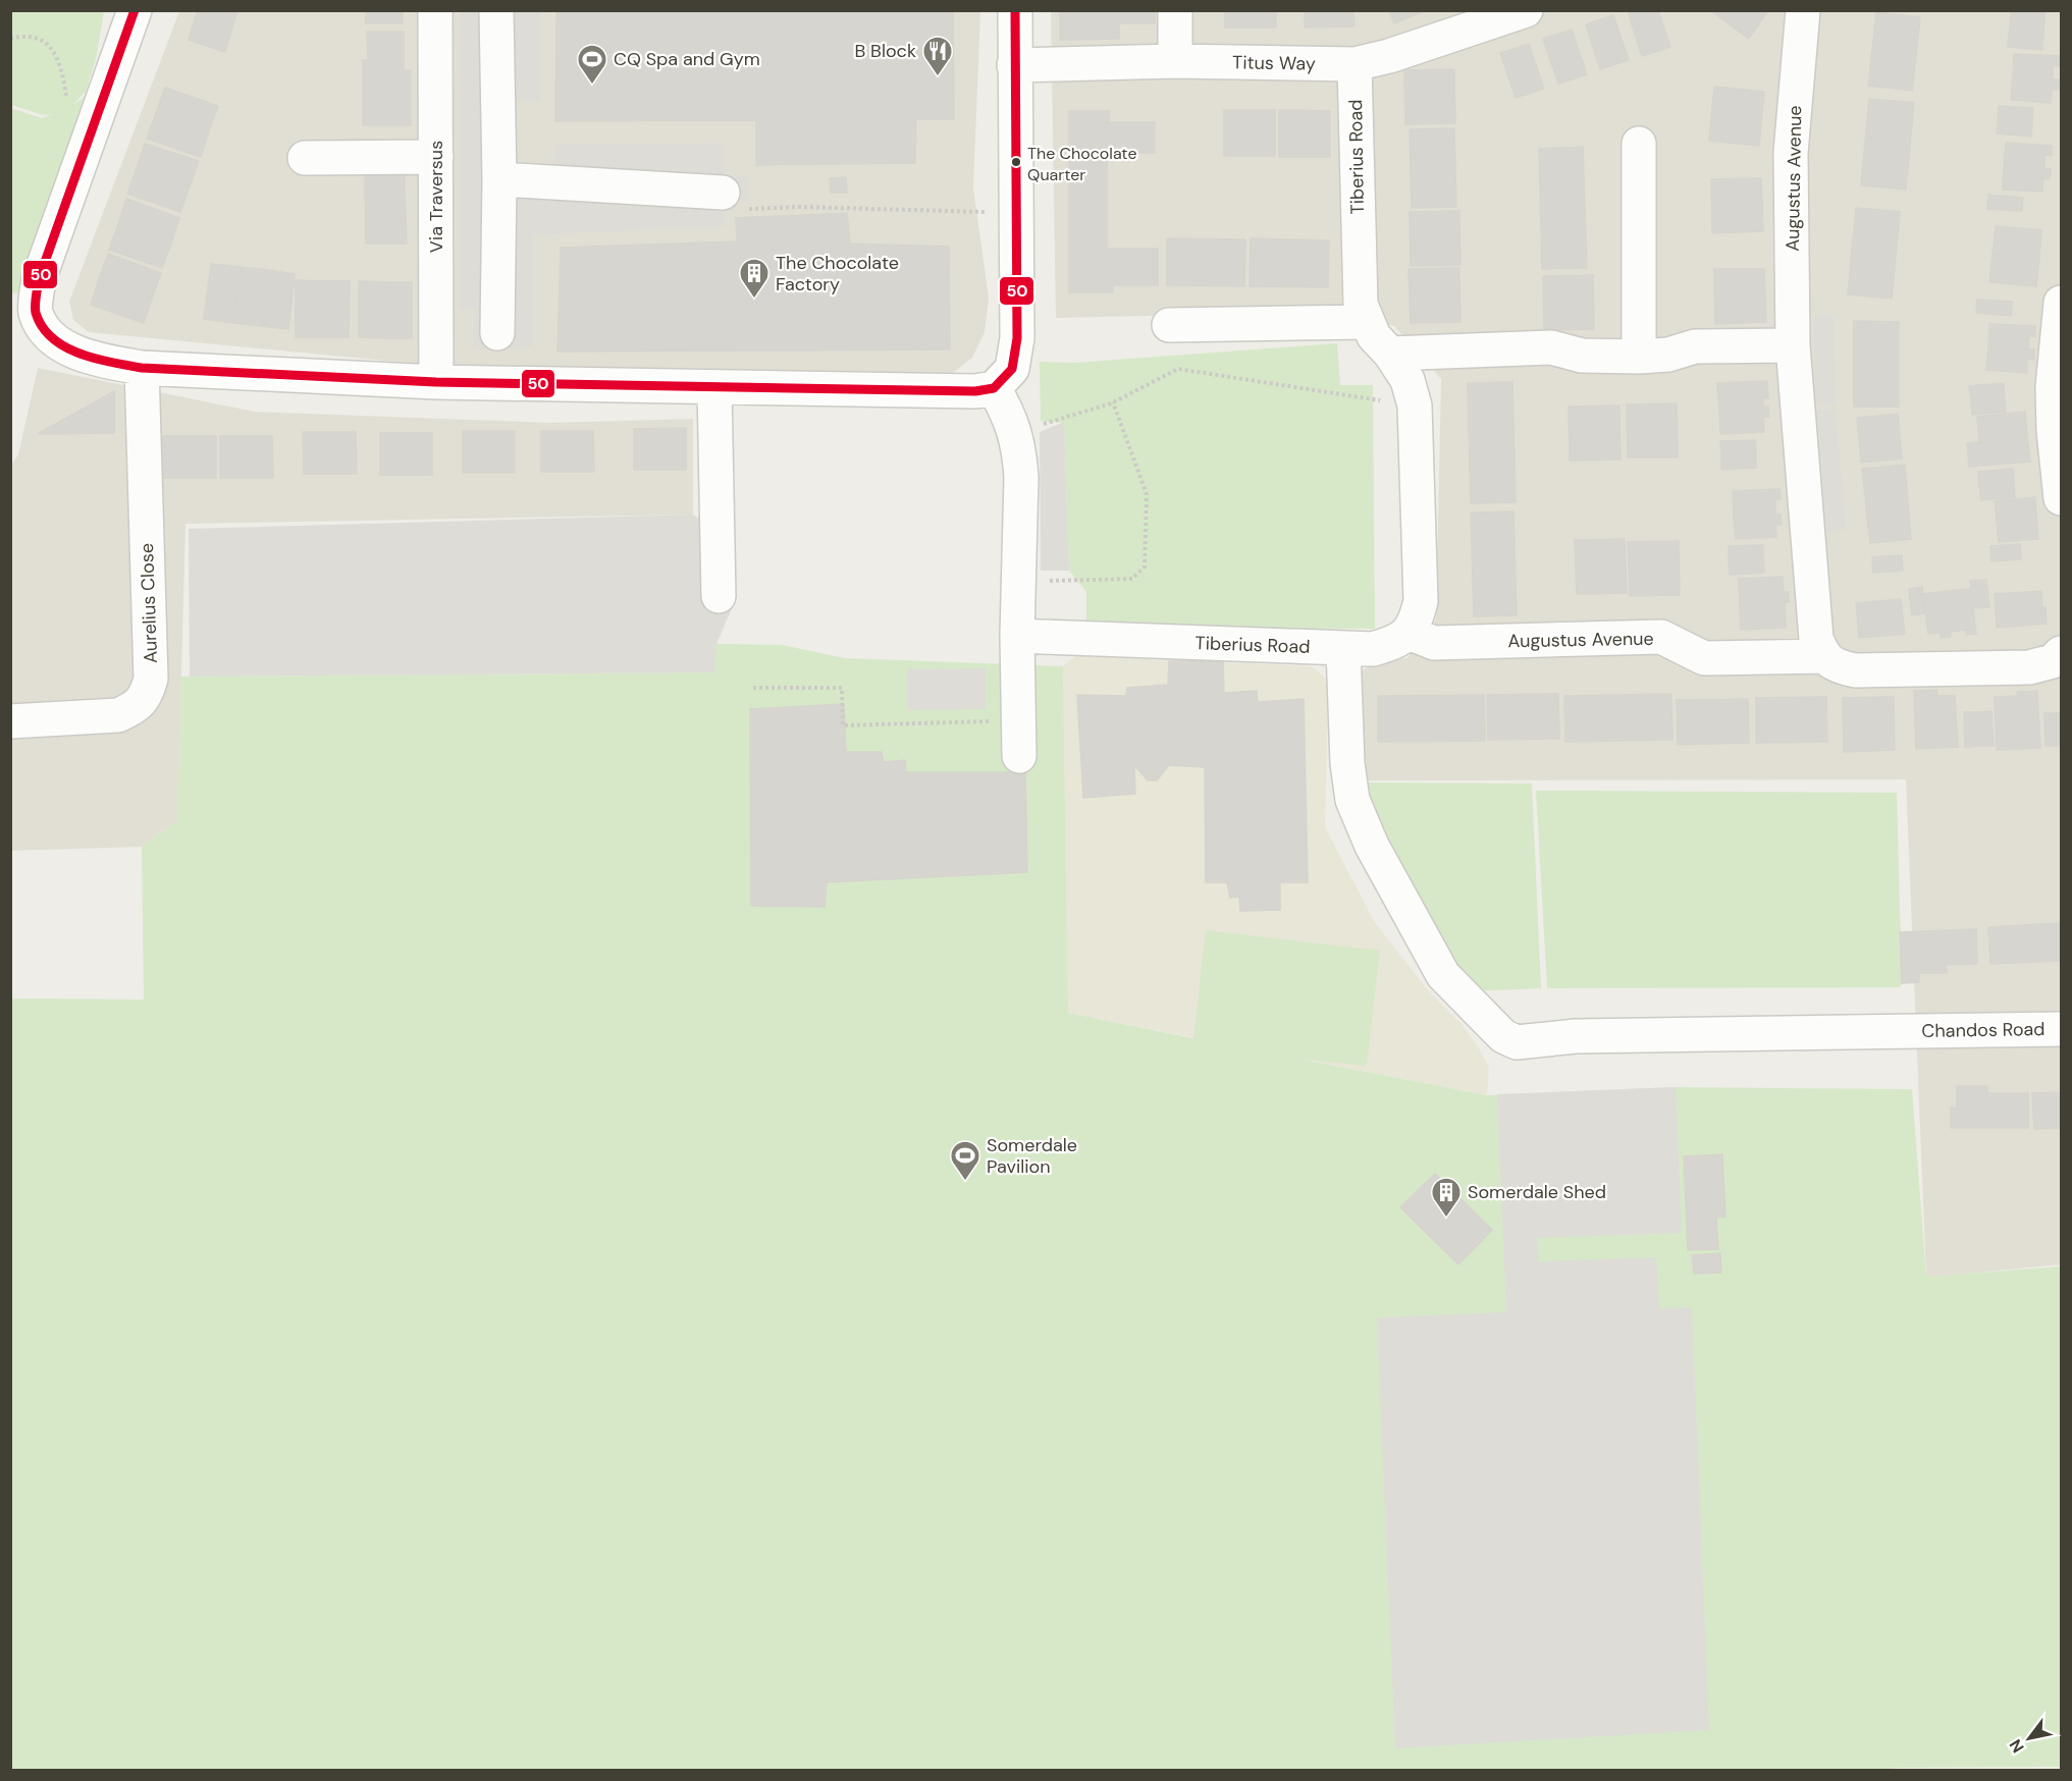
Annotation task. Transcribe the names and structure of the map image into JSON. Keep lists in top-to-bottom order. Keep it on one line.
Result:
{"streets":{"street":["Titus Way","Tiberius Road","Augustus Avenue","Via Traversus","Aurelius Close","Chandos Road"]},"crossings":[["Titus Way","Tiberius Road"],["Tiberius Road","Augustus Avenue"],["Tiberius Road","Chandos Road"]],"places":{"restaurant":["B Block"],"sports":["CQ Spa and Gym","Somerdale Pavilion"],"other":["The Chocolate Quarter"],"building":["The Chocolate Factory","Somerdale Shed"]},"lines":["transit line 50"],"north":"bottom left"}
